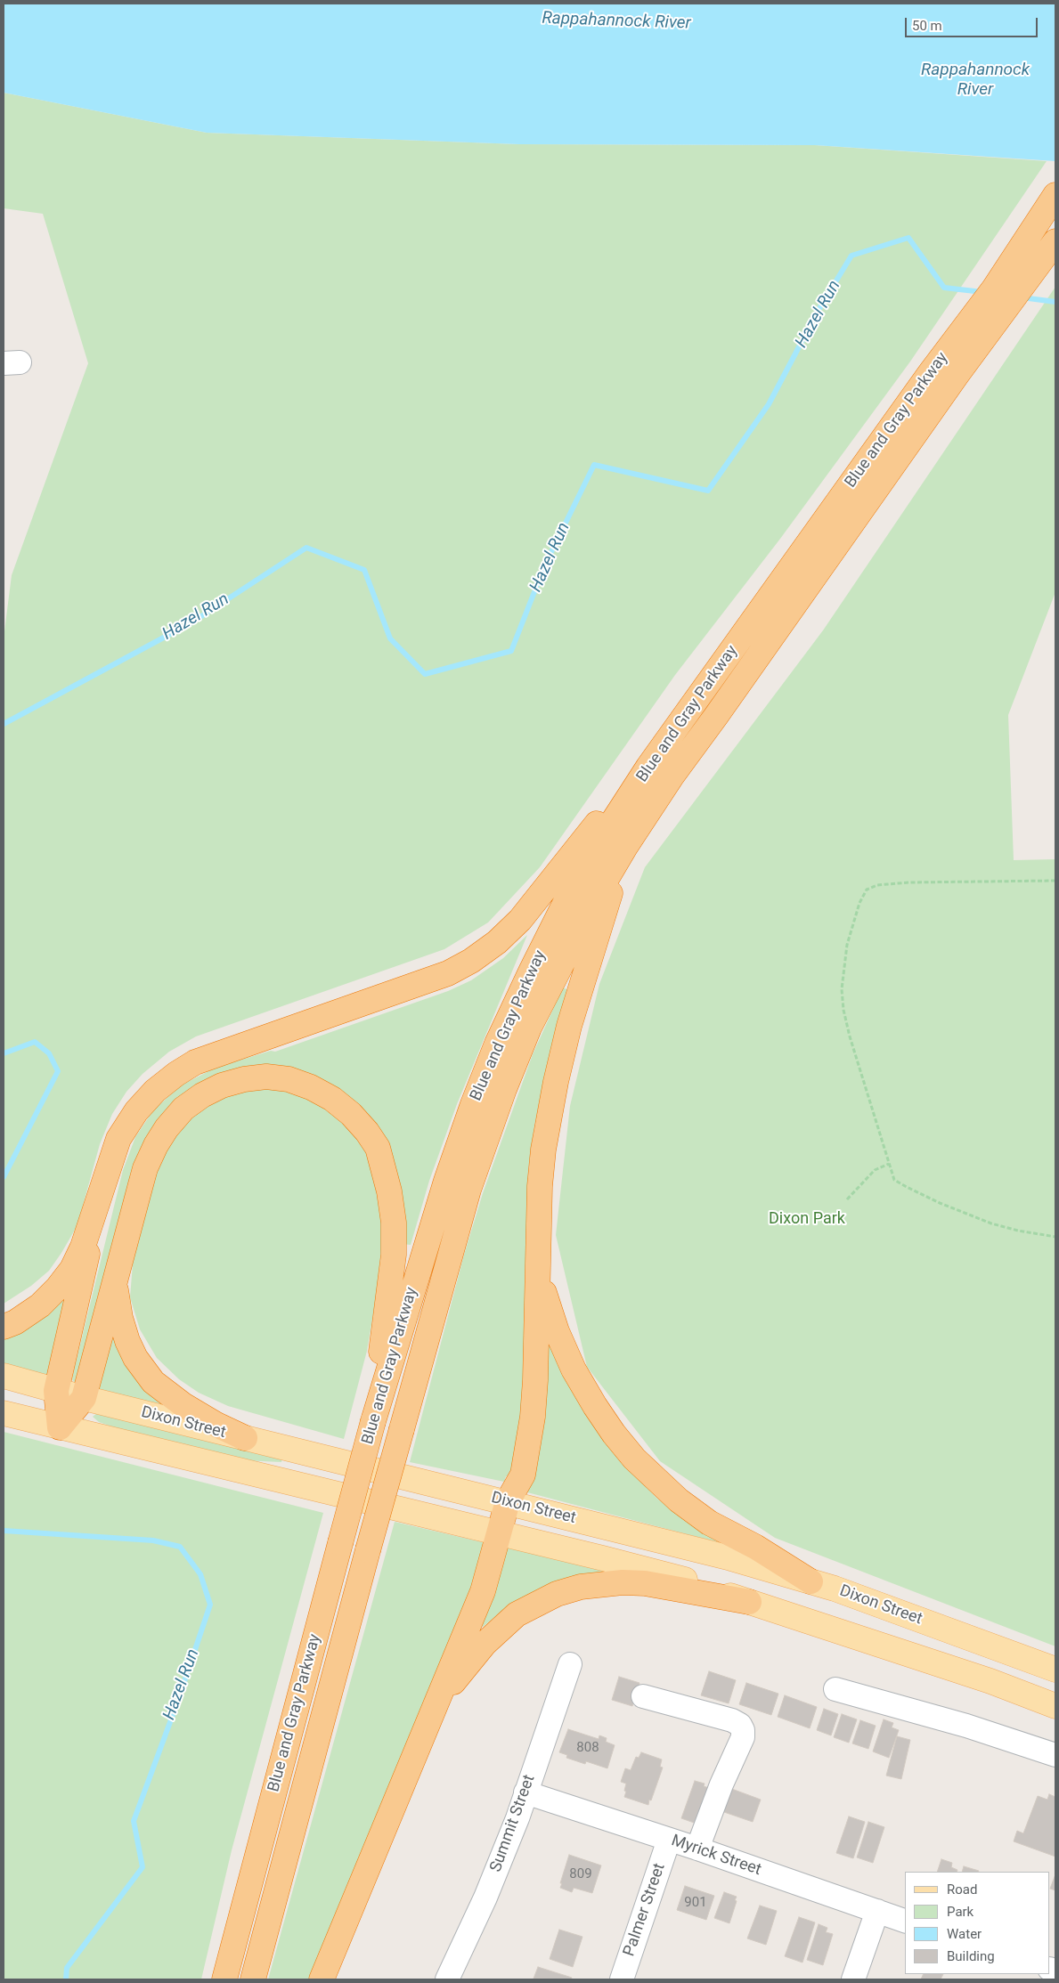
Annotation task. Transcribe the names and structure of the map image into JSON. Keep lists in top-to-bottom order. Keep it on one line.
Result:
{"streets":{"highway":["Blue and Gray Parkway"],"main road":["Dixon Street"],"street":["Summit Street","Myrick Street","Palmer Street"]},"crossings":[["Summit Street","Myrick Street"],["Myrick Street","Palmer Street"]],"water":["Rappahannock River","Hazel Run"],"parks":["Dixon Park"],"house_numbers":["808","809","901"],"legend":["Road","Park","Water","Building"],"scale_bar":"50 m"}
